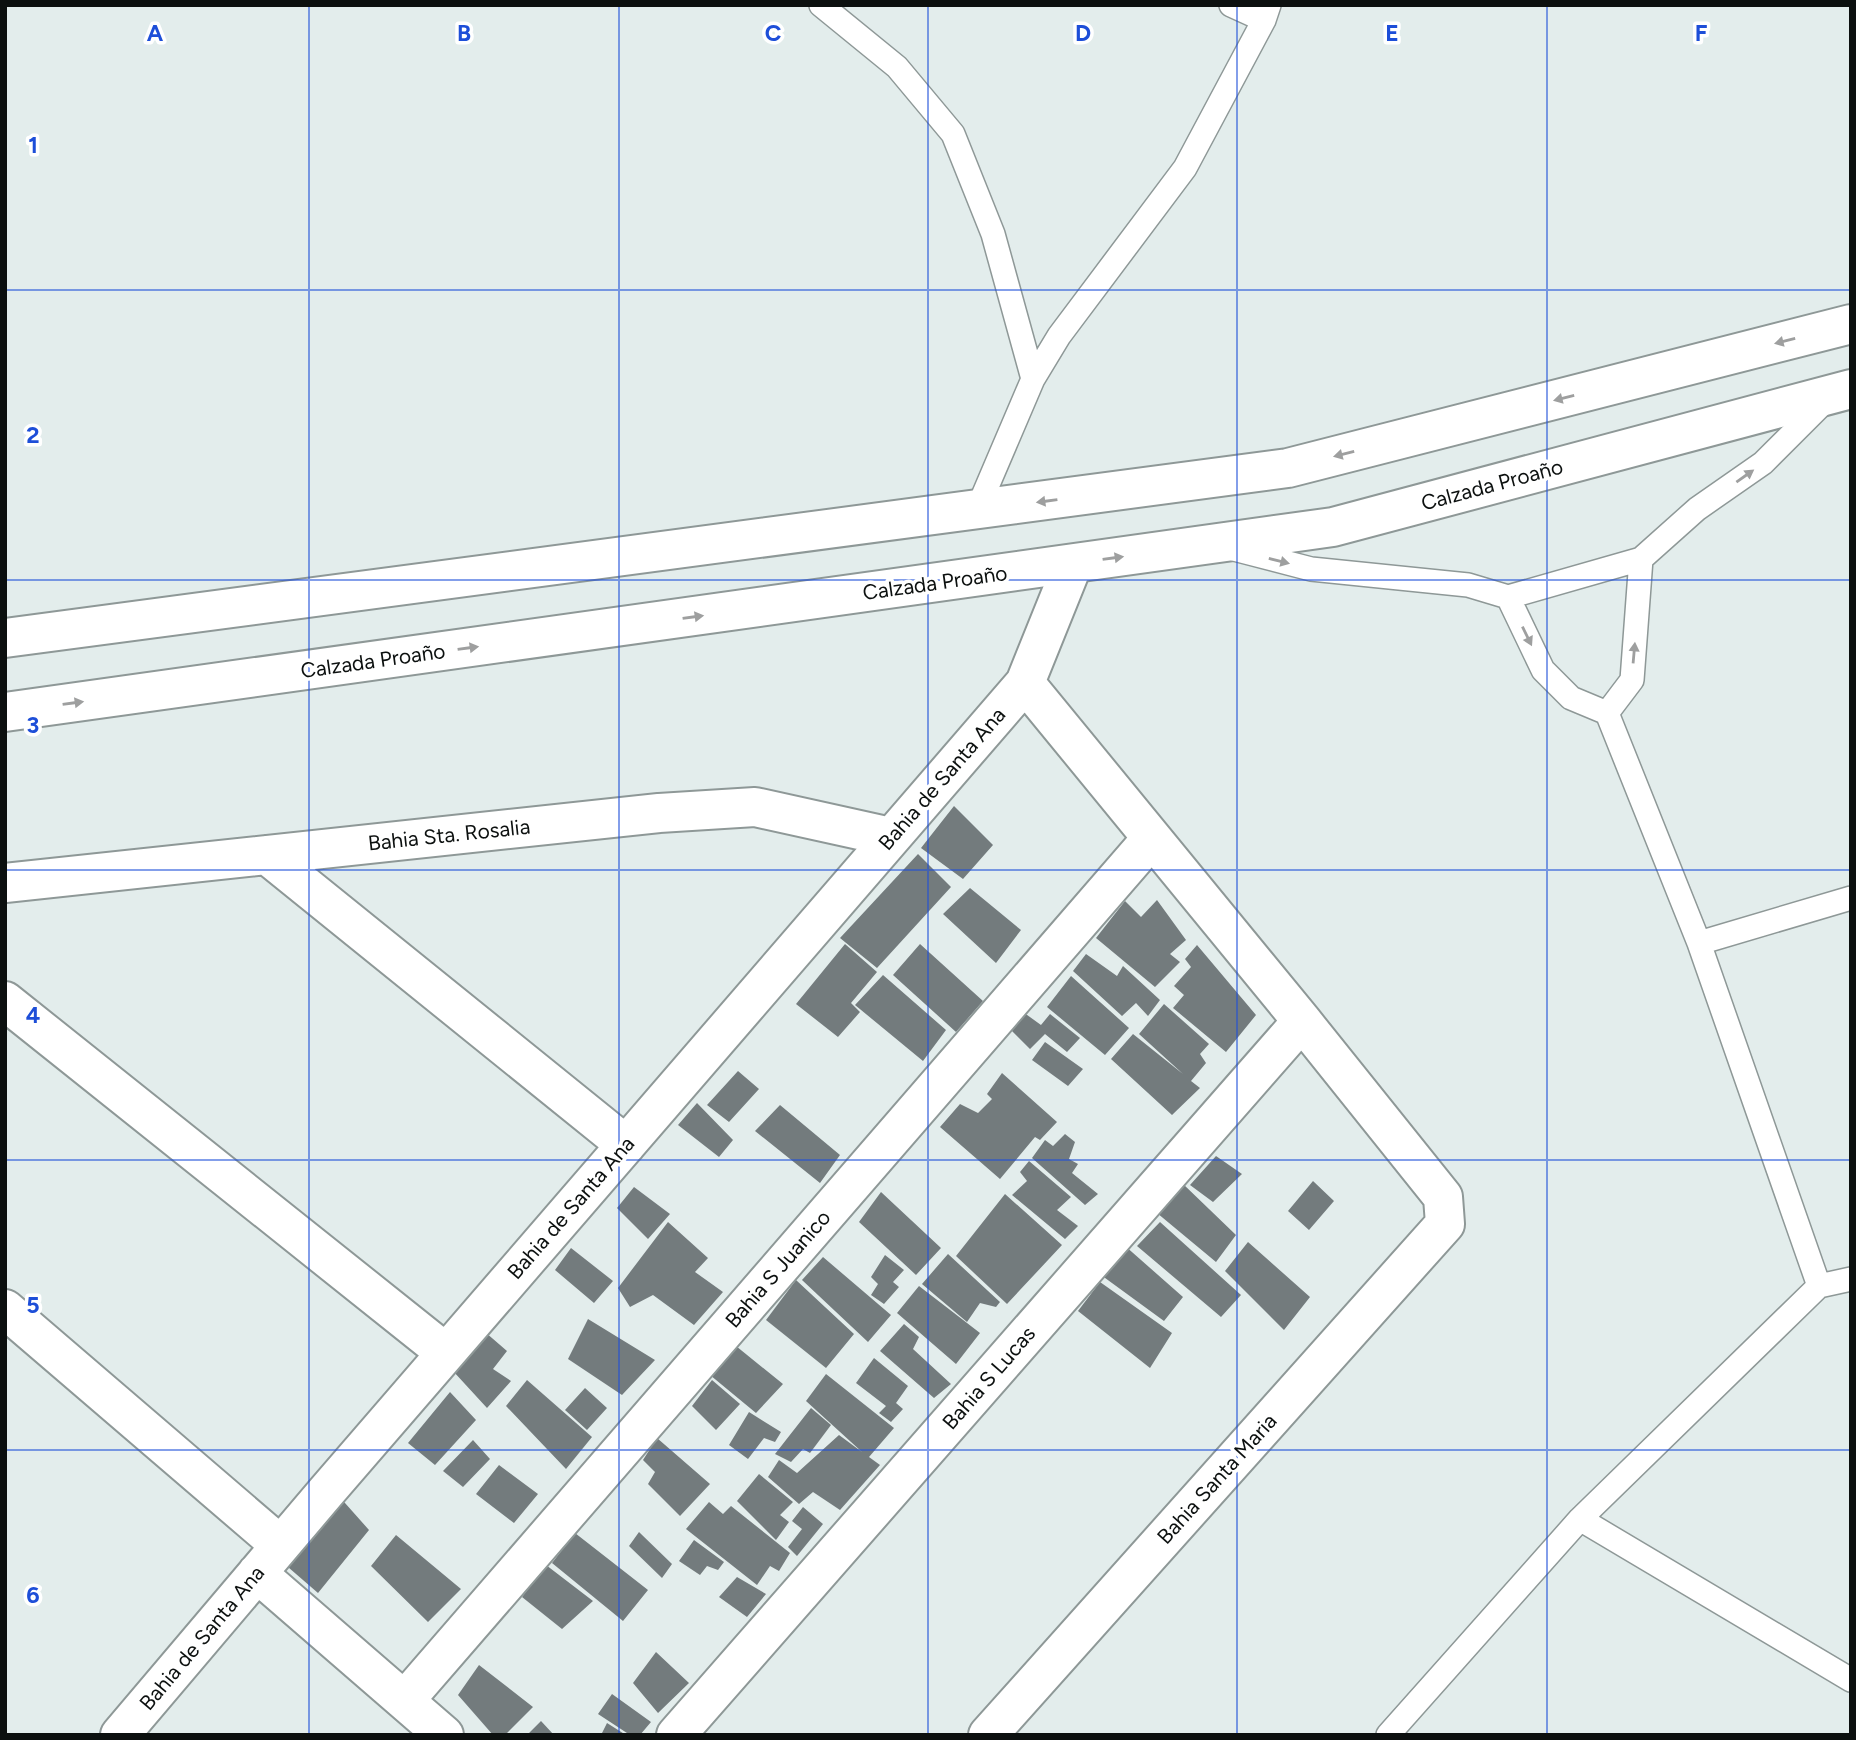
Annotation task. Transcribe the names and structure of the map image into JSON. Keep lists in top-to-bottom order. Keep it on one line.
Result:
{"streets":{"street":["Calzada Proaño","Bahia de Santa Ana","Bahia Sta. Rosalia","Bahia S Juanico","Bahia S Lucas","Bahia Santa Maria"]},"crossings":[["Calzada Proaño","Bahia de Santa Ana"],["Bahia de Santa Ana","Bahia Sta. Rosalia"],["Bahia S Lucas","Bahia Santa Maria"]],"grid":{"columns":["A","B","C","D","E","F"],"rows":["1","2","3","4","5","6"]}}
